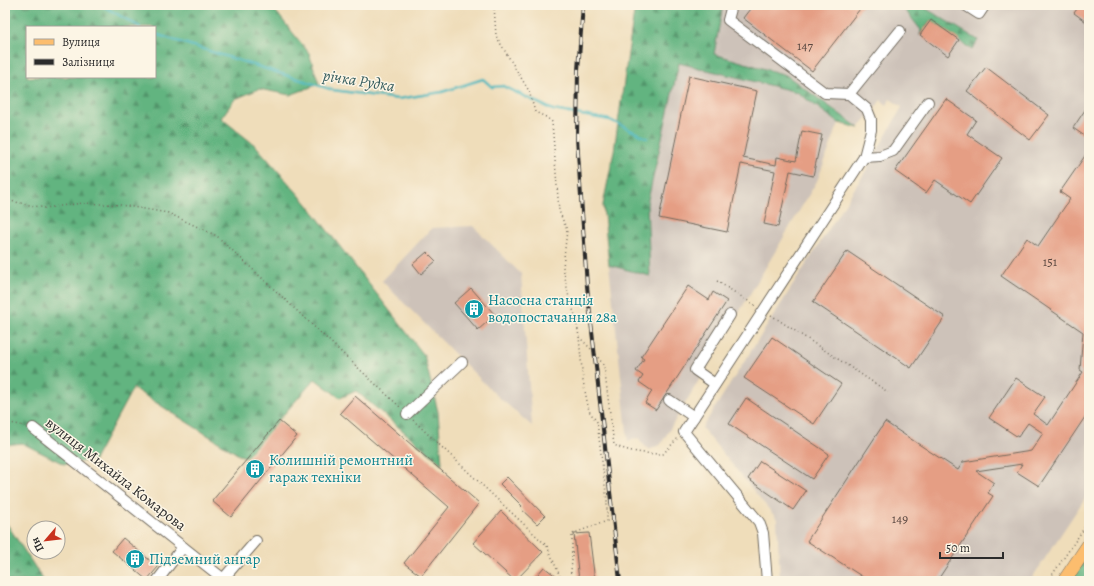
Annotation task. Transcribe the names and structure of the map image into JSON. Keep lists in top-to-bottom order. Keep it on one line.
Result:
{"streets":{"street":["вулиця Михайла Комарова"]},"water":["річка Рудка"],"places":{"building":["Насосна станція водопостачання 28а","Колишній ремонтний гараж техніки","Підземний ангар"]},"house_numbers":["147","151","149"],"legend":["Вулиця","Залізниця"],"scale_bar":"50 m","north":"bottom left"}
